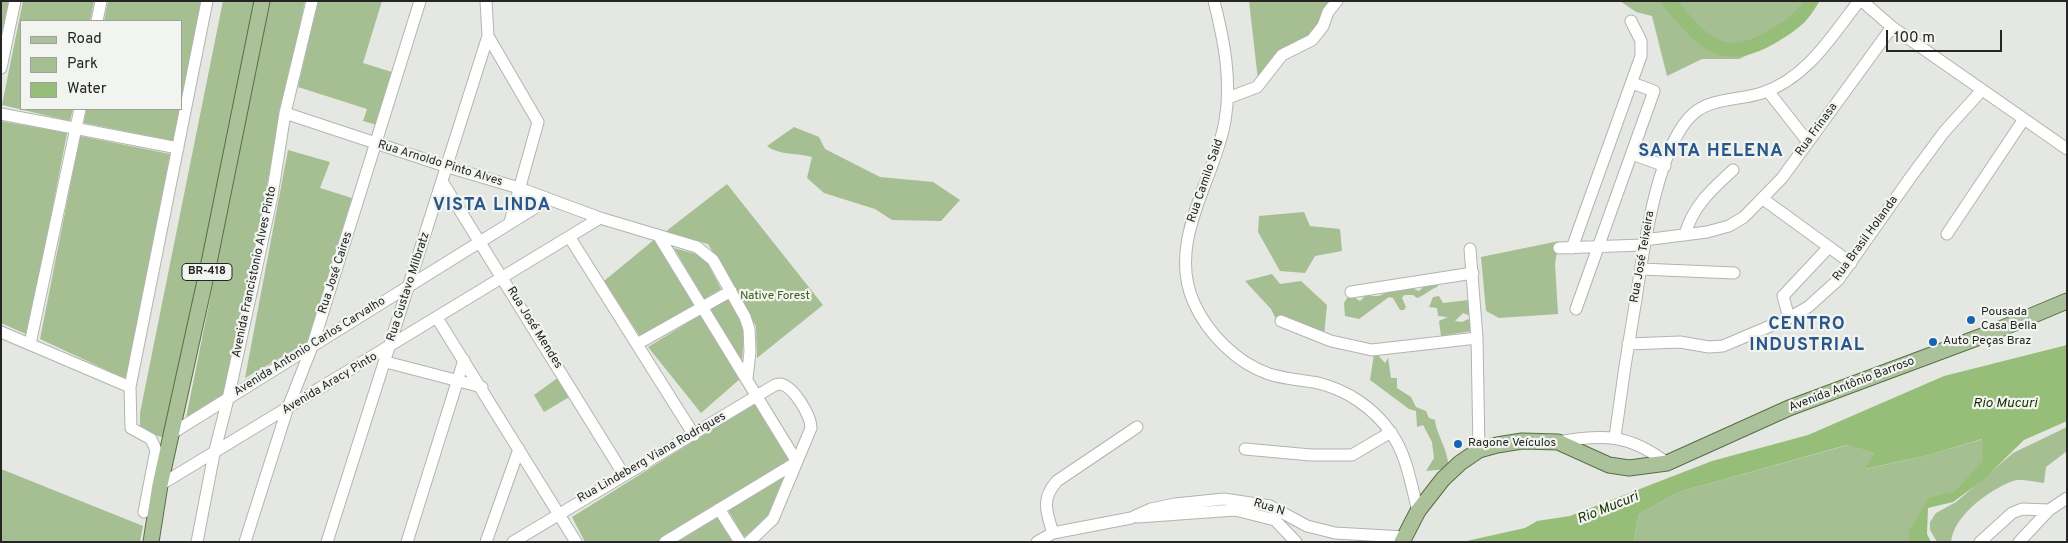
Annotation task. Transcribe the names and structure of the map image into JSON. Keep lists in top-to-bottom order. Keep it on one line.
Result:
{"streets":{"main road":["BR-418","Avenida Antônio Barroso"],"street":["Rua Frinasa","Rua Arnoldo Pinto Alves","Rua Camilo Said","Rua Brasil Holanda","Rua José Teixeira","Avenida Francistonio Alves Pinto","Rua José Caires","Rua Gustavo Milbratz","Rua José Mendes","Avenida Antonio Carlos Carvalho","Avenida Aracy Pinto","Rua Lindeberg Viana Rodrigues","Rua N"]},"crossings":[["Rua Frinasa","Rua José Teixeira"],["Rua Arnoldo Pinto Alves","Avenida Francistonio Alves Pinto"],["Rua Arnoldo Pinto Alves","Rua José Caires"],["Rua Arnoldo Pinto Alves","Rua Gustavo Milbratz"],["Rua Arnoldo Pinto Alves","Avenida Antonio Carlos Carvalho"],["Rua Arnoldo Pinto Alves","Avenida Aracy Pinto"],["Rua Brasil Holanda","Rua José Teixeira"],["BR-418","Avenida Antonio Carlos Carvalho"],["BR-418","Avenida Aracy Pinto"],["Avenida Francistonio Alves Pinto","Avenida Antonio Carlos Carvalho"],["Avenida Francistonio Alves Pinto","Avenida Aracy Pinto"],["Rua José Caires","Avenida Antonio Carlos Carvalho"],["Rua José Caires","Avenida Aracy Pinto"],["Rua Gustavo Milbratz","Rua José Mendes"],["Rua Gustavo Milbratz","Avenida Antonio Carlos Carvalho"],["Rua Gustavo Milbratz","Avenida Aracy Pinto"],["Rua José Mendes","Avenida Antonio Carlos Carvalho"],["Rua José Mendes","Avenida Aracy Pinto"],["Rua José Mendes","Rua Lindeberg Viana Rodrigues"]],"districts":["SANTA HELENA","VISTA LINDA","CENTRO INDUSTRIAL"],"water":["Rio Mucuri"],"parks":["Native Forest"],"places":["Pousada Casa Bella","Auto Peças Braz","Ragone Veículos"],"legend":["Road","Park","Water"],"scale_bar":"100 m"}
